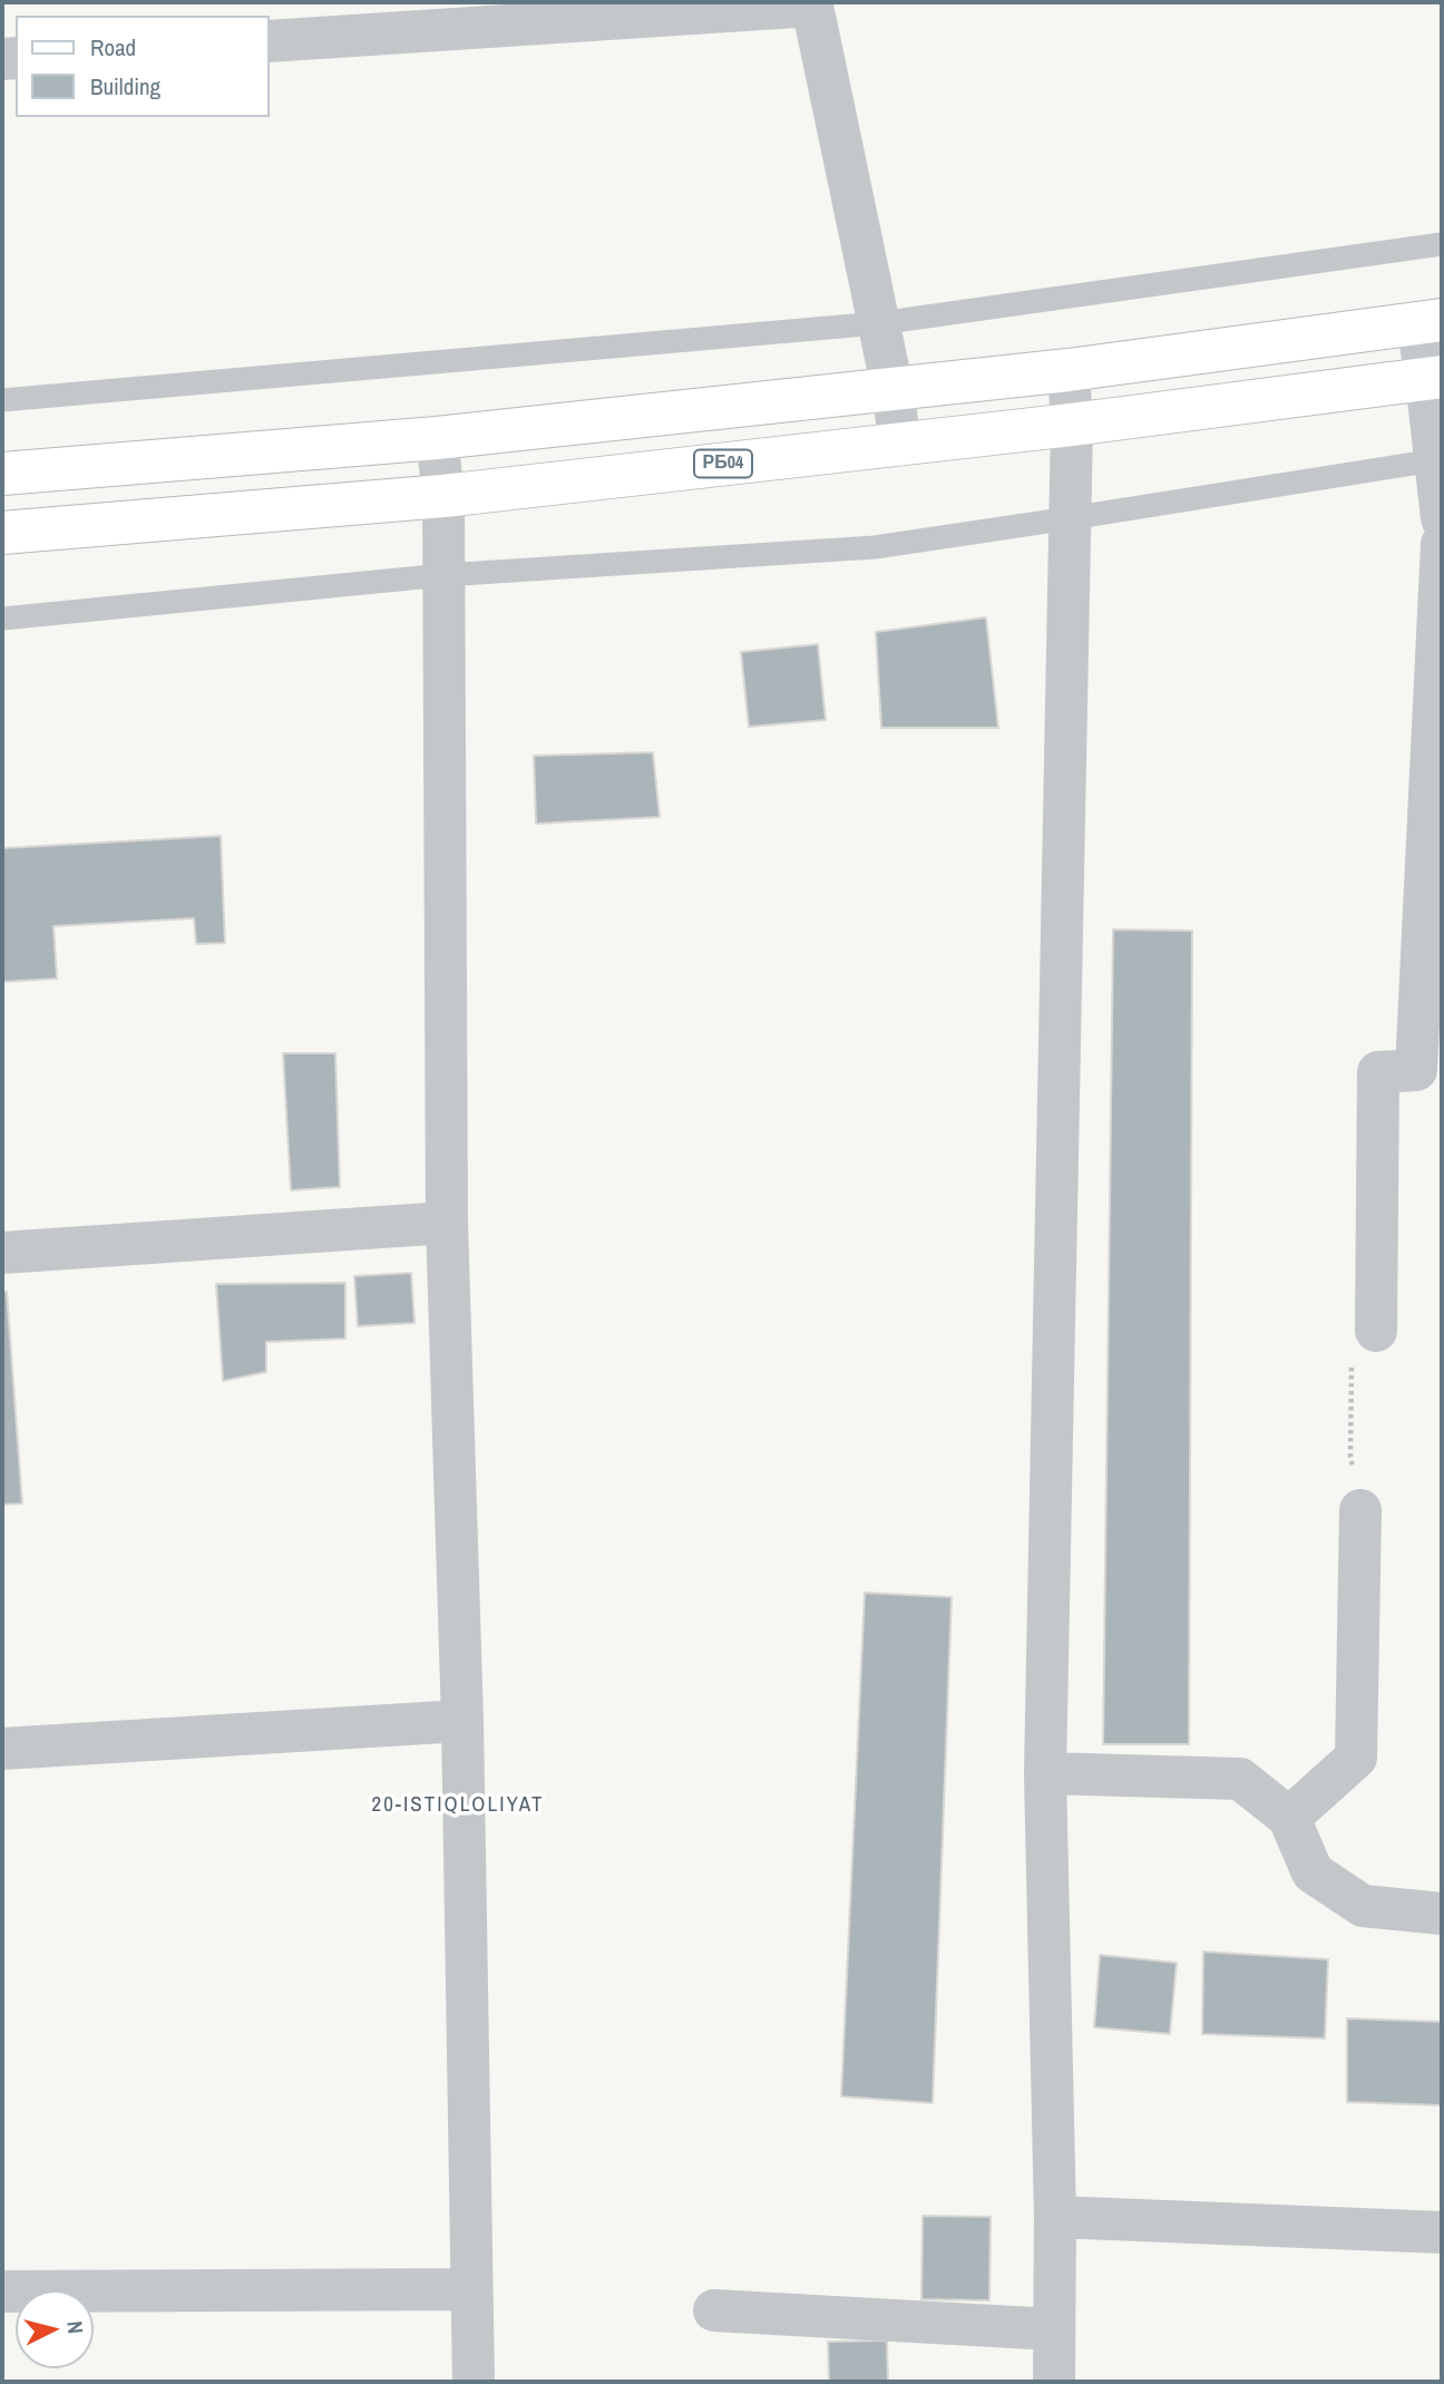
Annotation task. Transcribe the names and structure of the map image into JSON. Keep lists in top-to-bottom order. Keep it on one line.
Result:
{"streets":{"main road":["РБ04"]},"districts":["20-ISTIQLOLIYAT"],"legend":["Road","Building"],"north":"right"}
